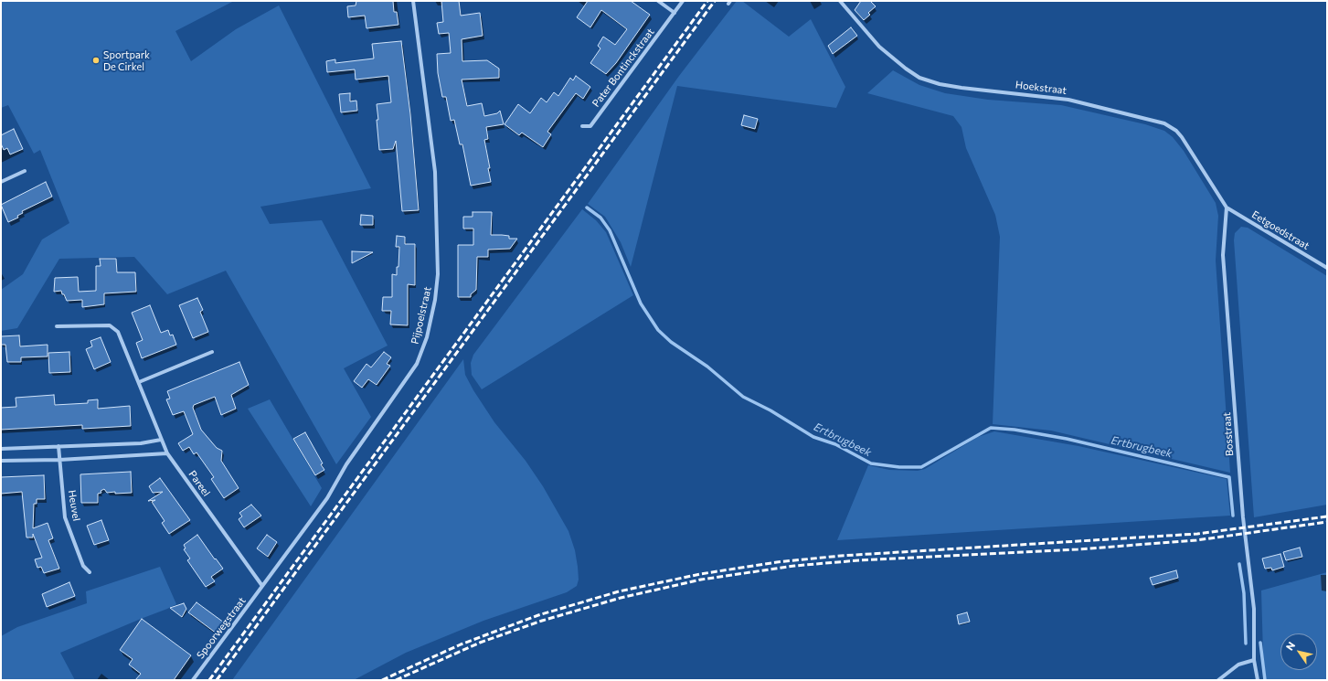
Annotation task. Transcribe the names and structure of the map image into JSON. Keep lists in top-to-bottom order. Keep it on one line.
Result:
{"streets":{"street":["Pater Bontinckstraat","Hoekstraat","Eetgoedstraat","Pijpoelstraat","Bosstraat","Pareel","Heuvel","Spoorwegstraat"]},"crossings":[["Hoekstraat","Eetgoedstraat"],["Hoekstraat","Bosstraat"],["Eetgoedstraat","Bosstraat"],["Pijpoelstraat","Pareel"],["Pijpoelstraat","Spoorwegstraat"],["Pareel","Spoorwegstraat"]],"water":["Ertbrugbeek"],"places":["Sportpark De Cirkel"],"north":"top left"}
